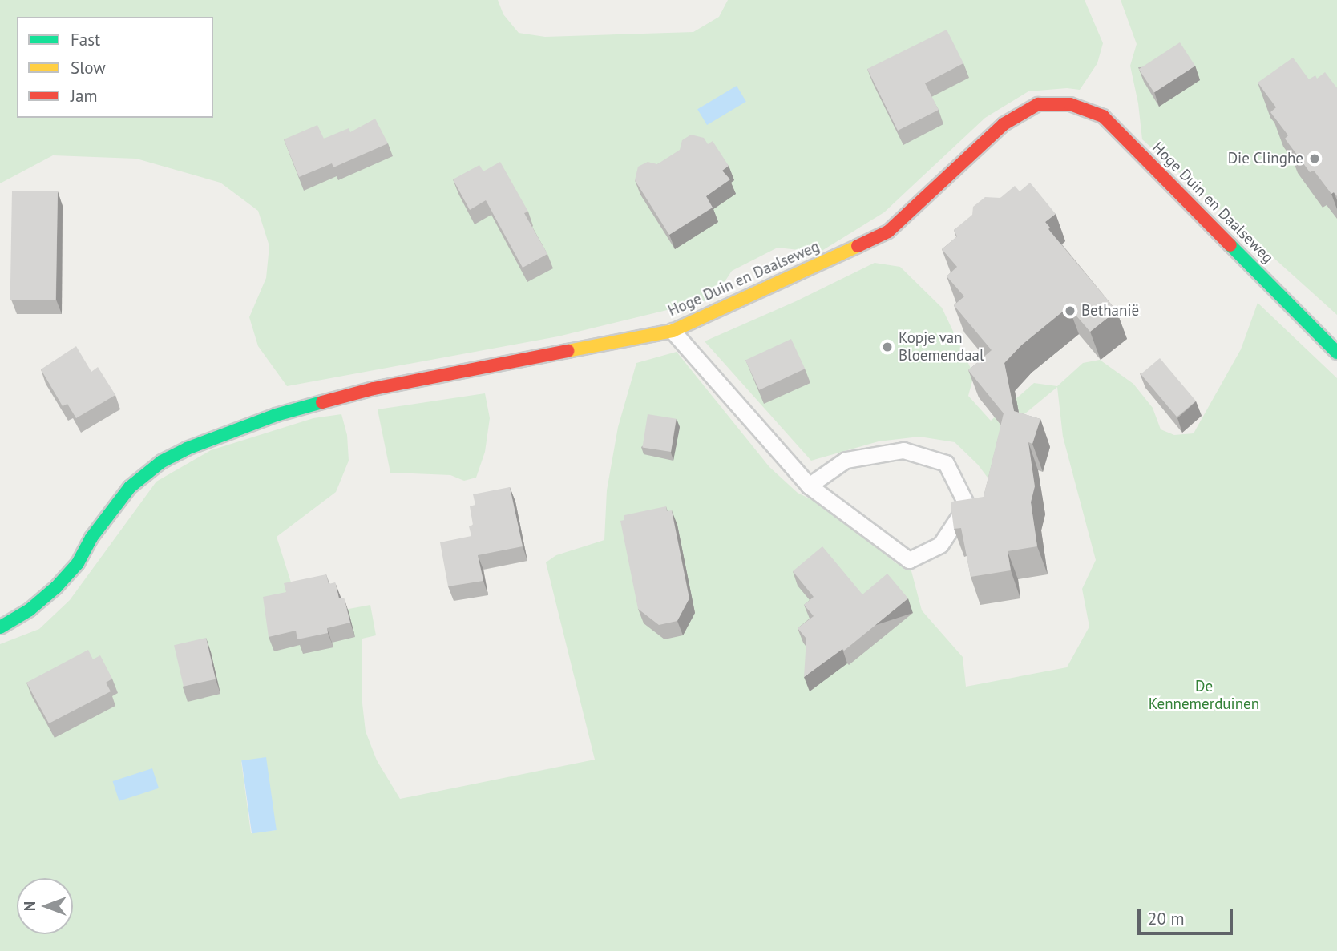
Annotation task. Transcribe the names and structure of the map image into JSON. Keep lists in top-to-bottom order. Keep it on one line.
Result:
{"streets":{"street":["Hoge Duin en Daalseweg"]},"parks":["De Kennemerduinen"],"places":["Die Clinghe","Bethanië","Kopje van Bloemendaal"],"legend":["Fast","Slow","Jam"],"scale_bar":"20 m","north":"left"}
